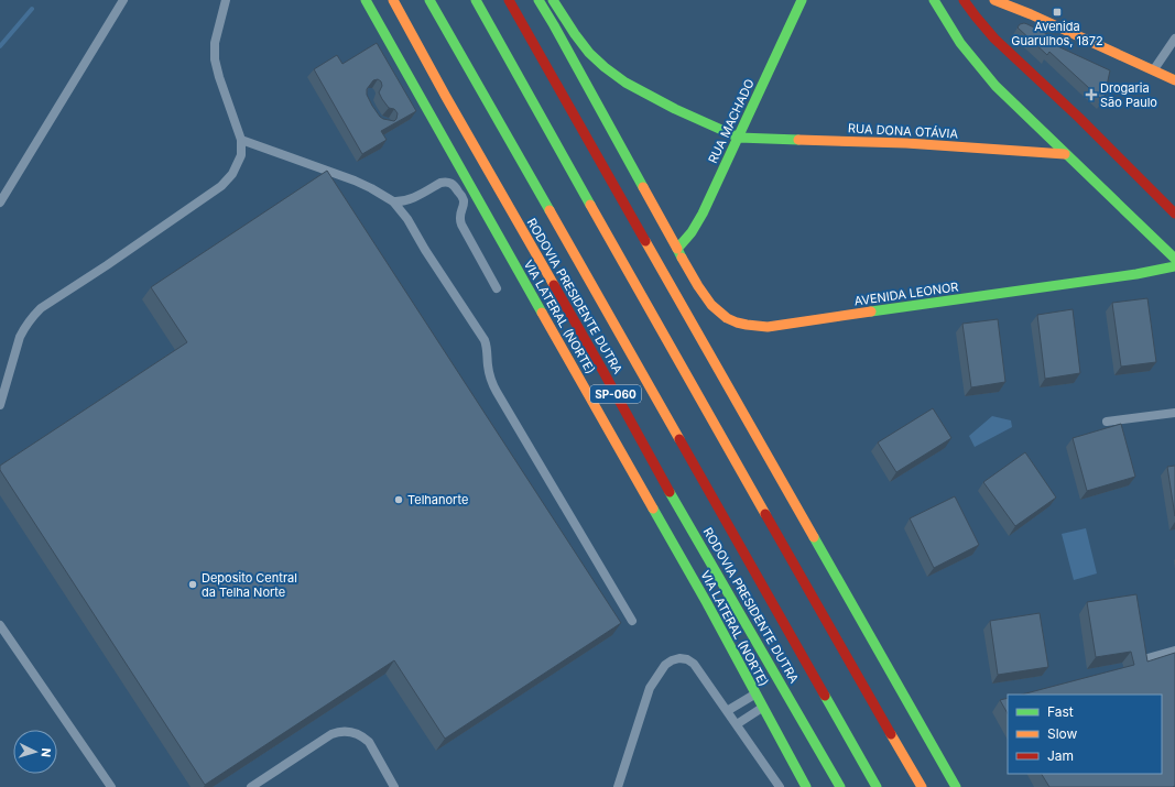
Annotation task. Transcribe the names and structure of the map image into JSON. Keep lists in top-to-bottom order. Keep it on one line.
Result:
{"streets":{"main road":["RUA MACHADO","RUA DONA OTÁVIA","AVENIDA LEONOR","RODOVIA PRESIDENTE DUTRA","VIA LATERAL (NORTE)","SP-060"]},"crossings":[["RUA MACHADO","RUA DONA OTÁVIA"],["RUA MACHADO","AVENIDA LEONOR"]],"places":{"transit":["Avenida Guarulhos, 1872"],"health":["Drogaria São Paulo"],"other":["Telhanorte","Deposito Central da Telha Norte"]},"legend":["Fast","Slow","Jam"],"north":"right"}
